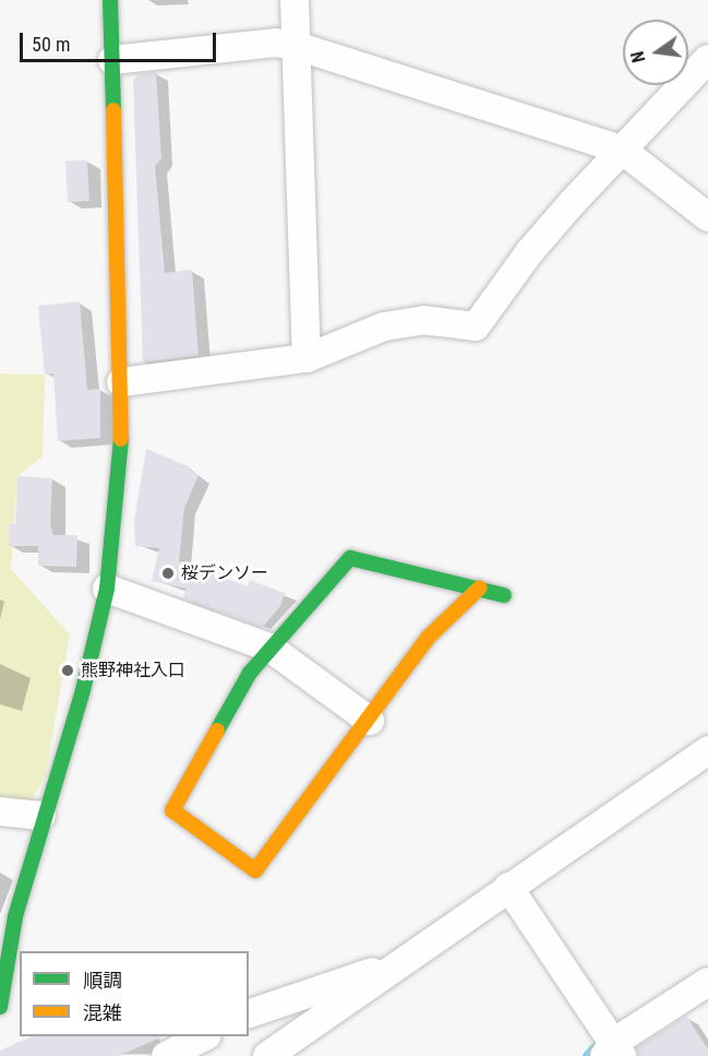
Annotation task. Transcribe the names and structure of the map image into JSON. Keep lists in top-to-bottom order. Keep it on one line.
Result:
{"places":["桜デンソー","熊野神社入口"],"legend":["順調","混雑"],"scale_bar":"50 m","north":"left"}
